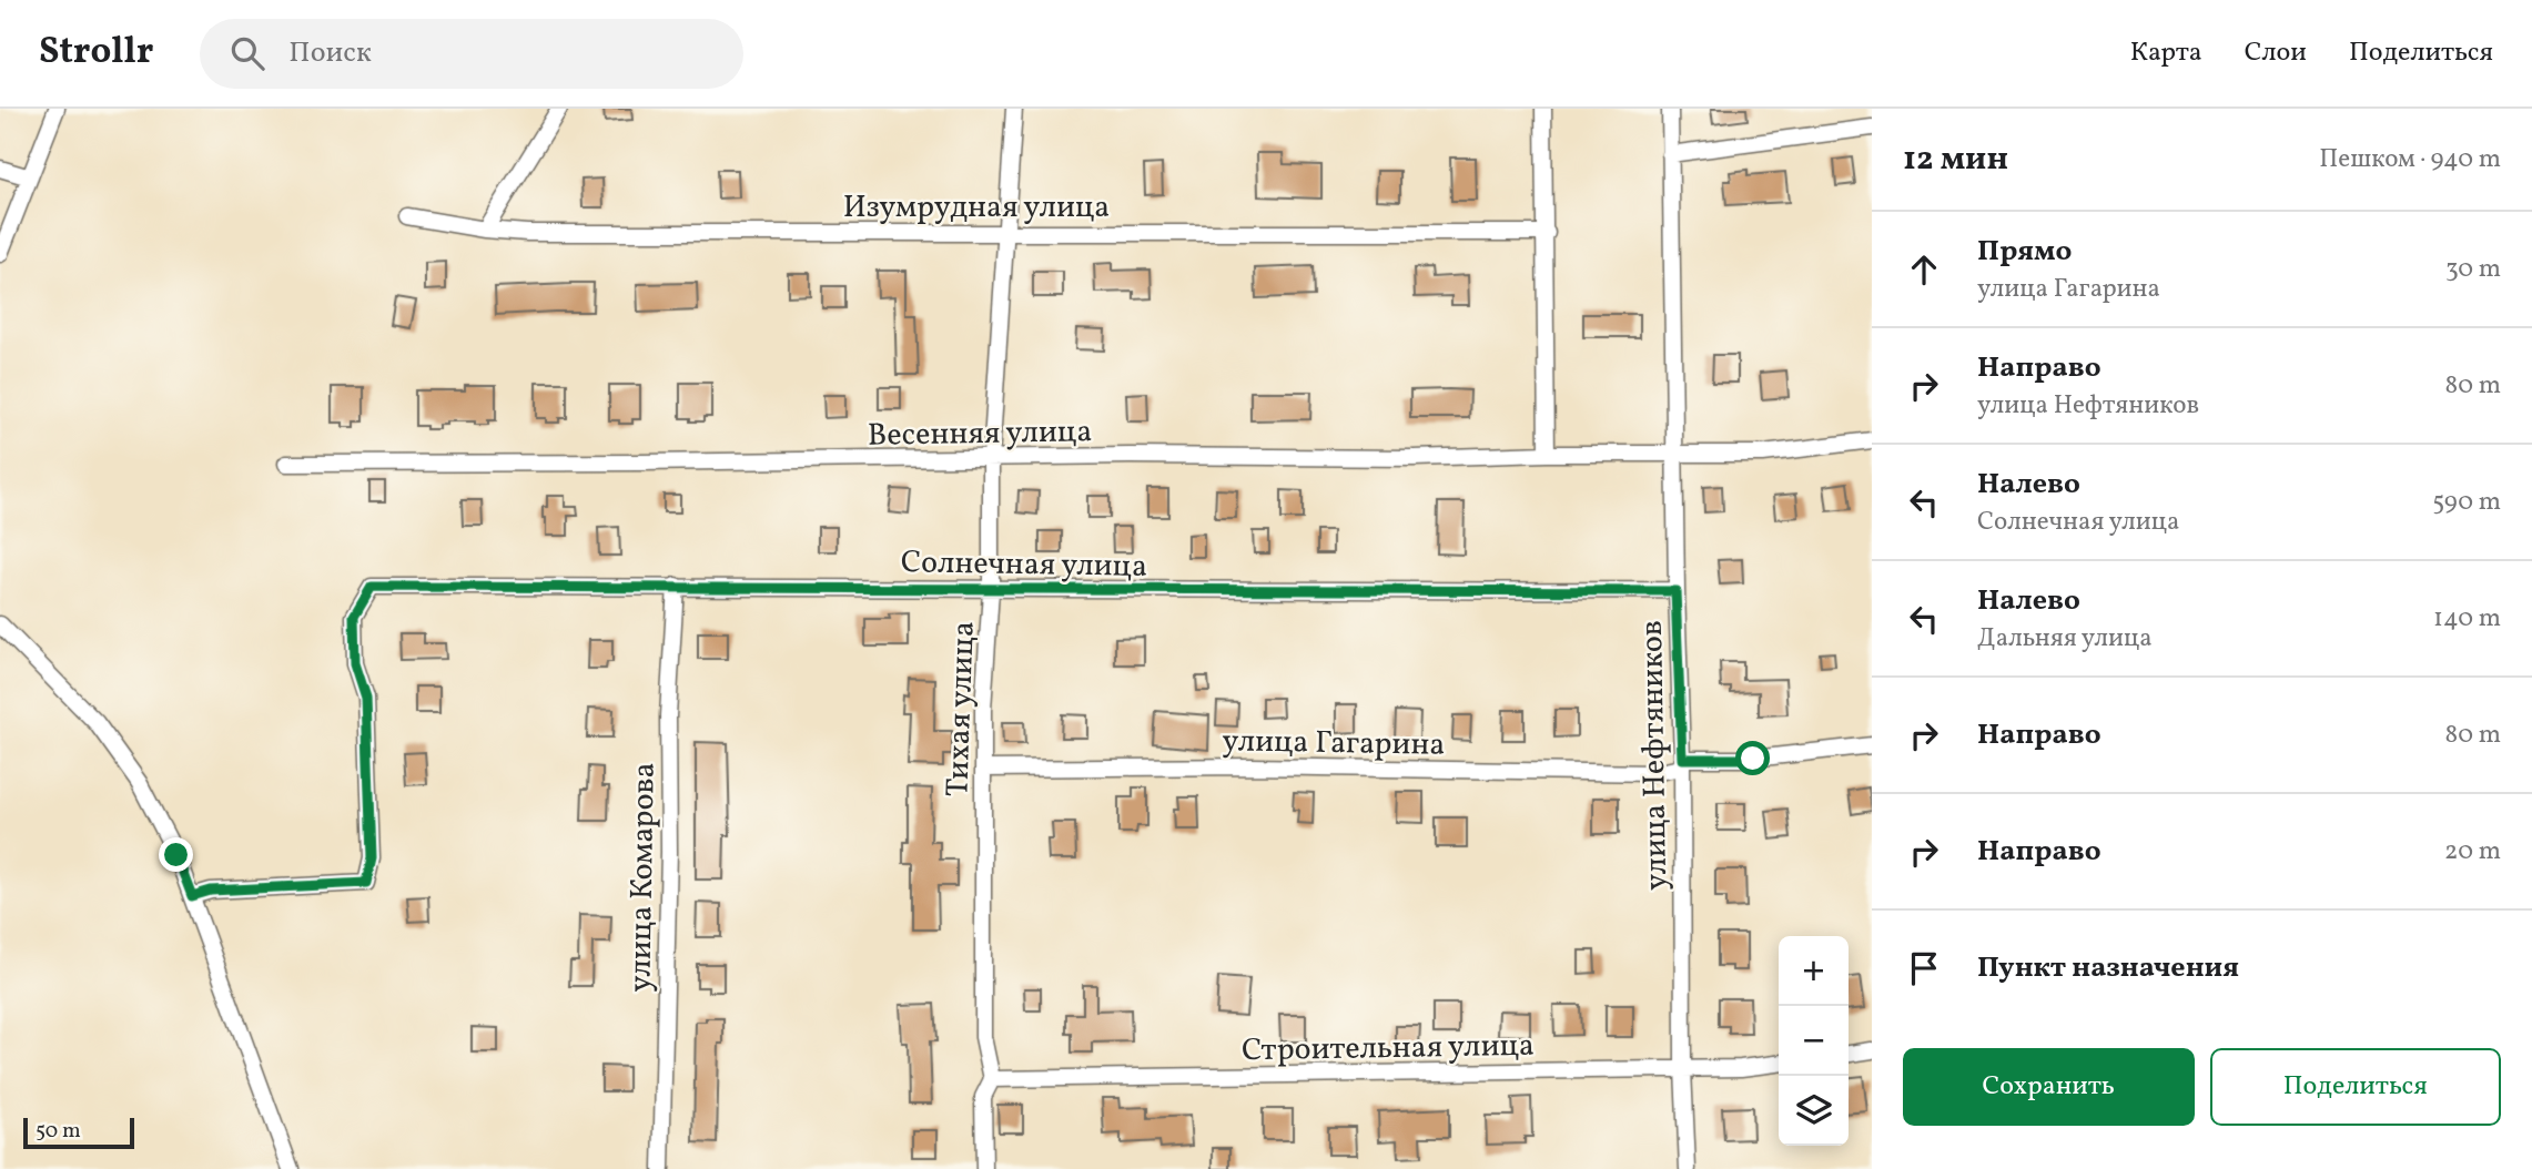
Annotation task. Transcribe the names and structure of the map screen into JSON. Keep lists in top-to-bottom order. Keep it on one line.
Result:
{"streets":{"street":["Изумрудная улица","Весенняя улица","Солнечная улица","Тихая улица","улица Гагарина","улица Нефтяников","улица Комарова","Строительная улица"]},"crossings":[["Изумрудная улица","Тихая улица"],["Весенняя улица","Тихая улица"],["Весенняя улица","улица Нефтяников"],["Солнечная улица","Тихая улица"],["Солнечная улица","улица Нефтяников"],["Солнечная улица","улица Комарова"],["Тихая улица","улица Гагарина"],["Тихая улица","Строительная улица"],["улица Гагарина","улица Нефтяников"],["улица Нефтяников","Строительная улица"]],"scale_bar":"50 m","page":{"header":"Strollr","search":"Поиск","nav":["Карта","Слои","Поделиться"],"heading":["12 мин","Пешком · 940 m"],"list":[["Прямо","улица Гагарина","30 m"],["Направо","улица Нефтяников","80 m"],["Налево","Солнечная улица","590 m"],["Налево","Дальняя улица","140 m"],["Направо","80 m"],["Направо","20 m"],"Пункт назначения"],"map_buttons":["+","−"],"buttons":["Сохранить","Поделиться"],"scale":"50 m"}}
